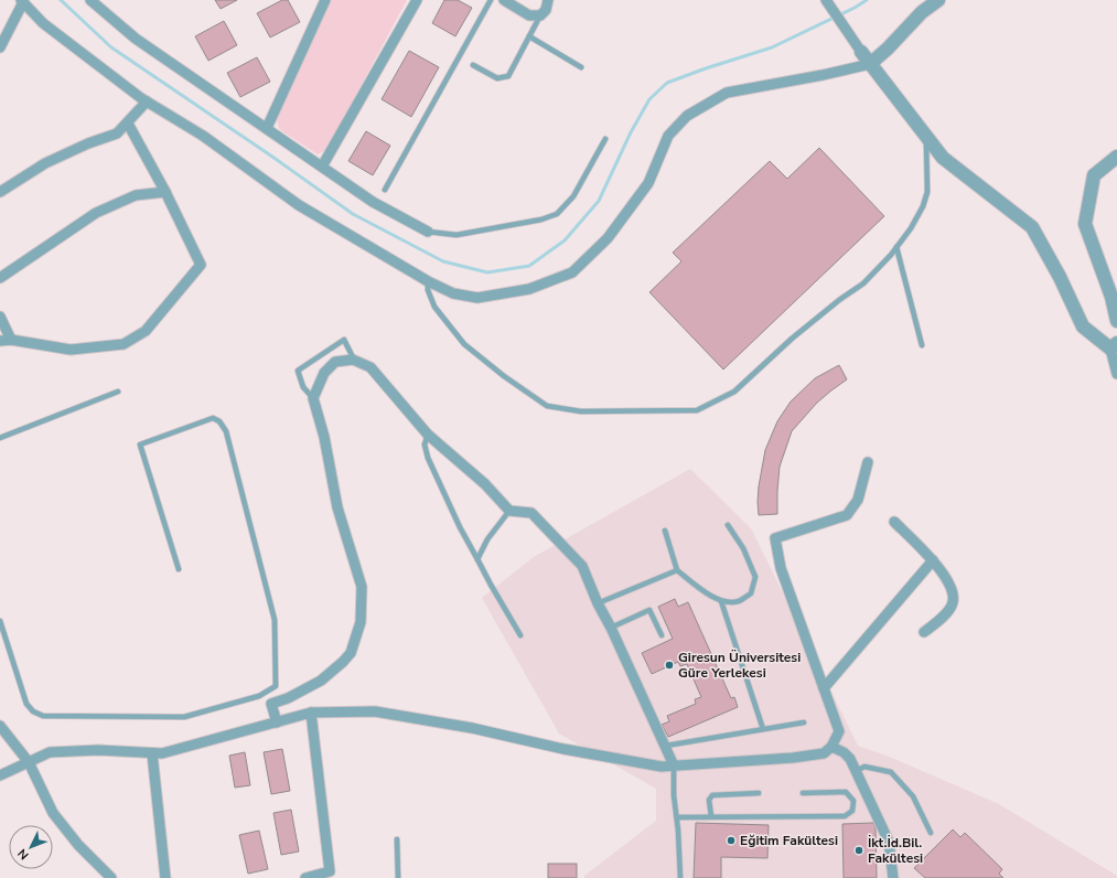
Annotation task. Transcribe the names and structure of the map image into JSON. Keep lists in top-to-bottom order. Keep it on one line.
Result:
{"places":["Giresun Üniversitesi Güre Yerlekesi","Eğitim Fakültesi","İkt.İd.Bil. Fakültesi"],"north":"bottom left"}
